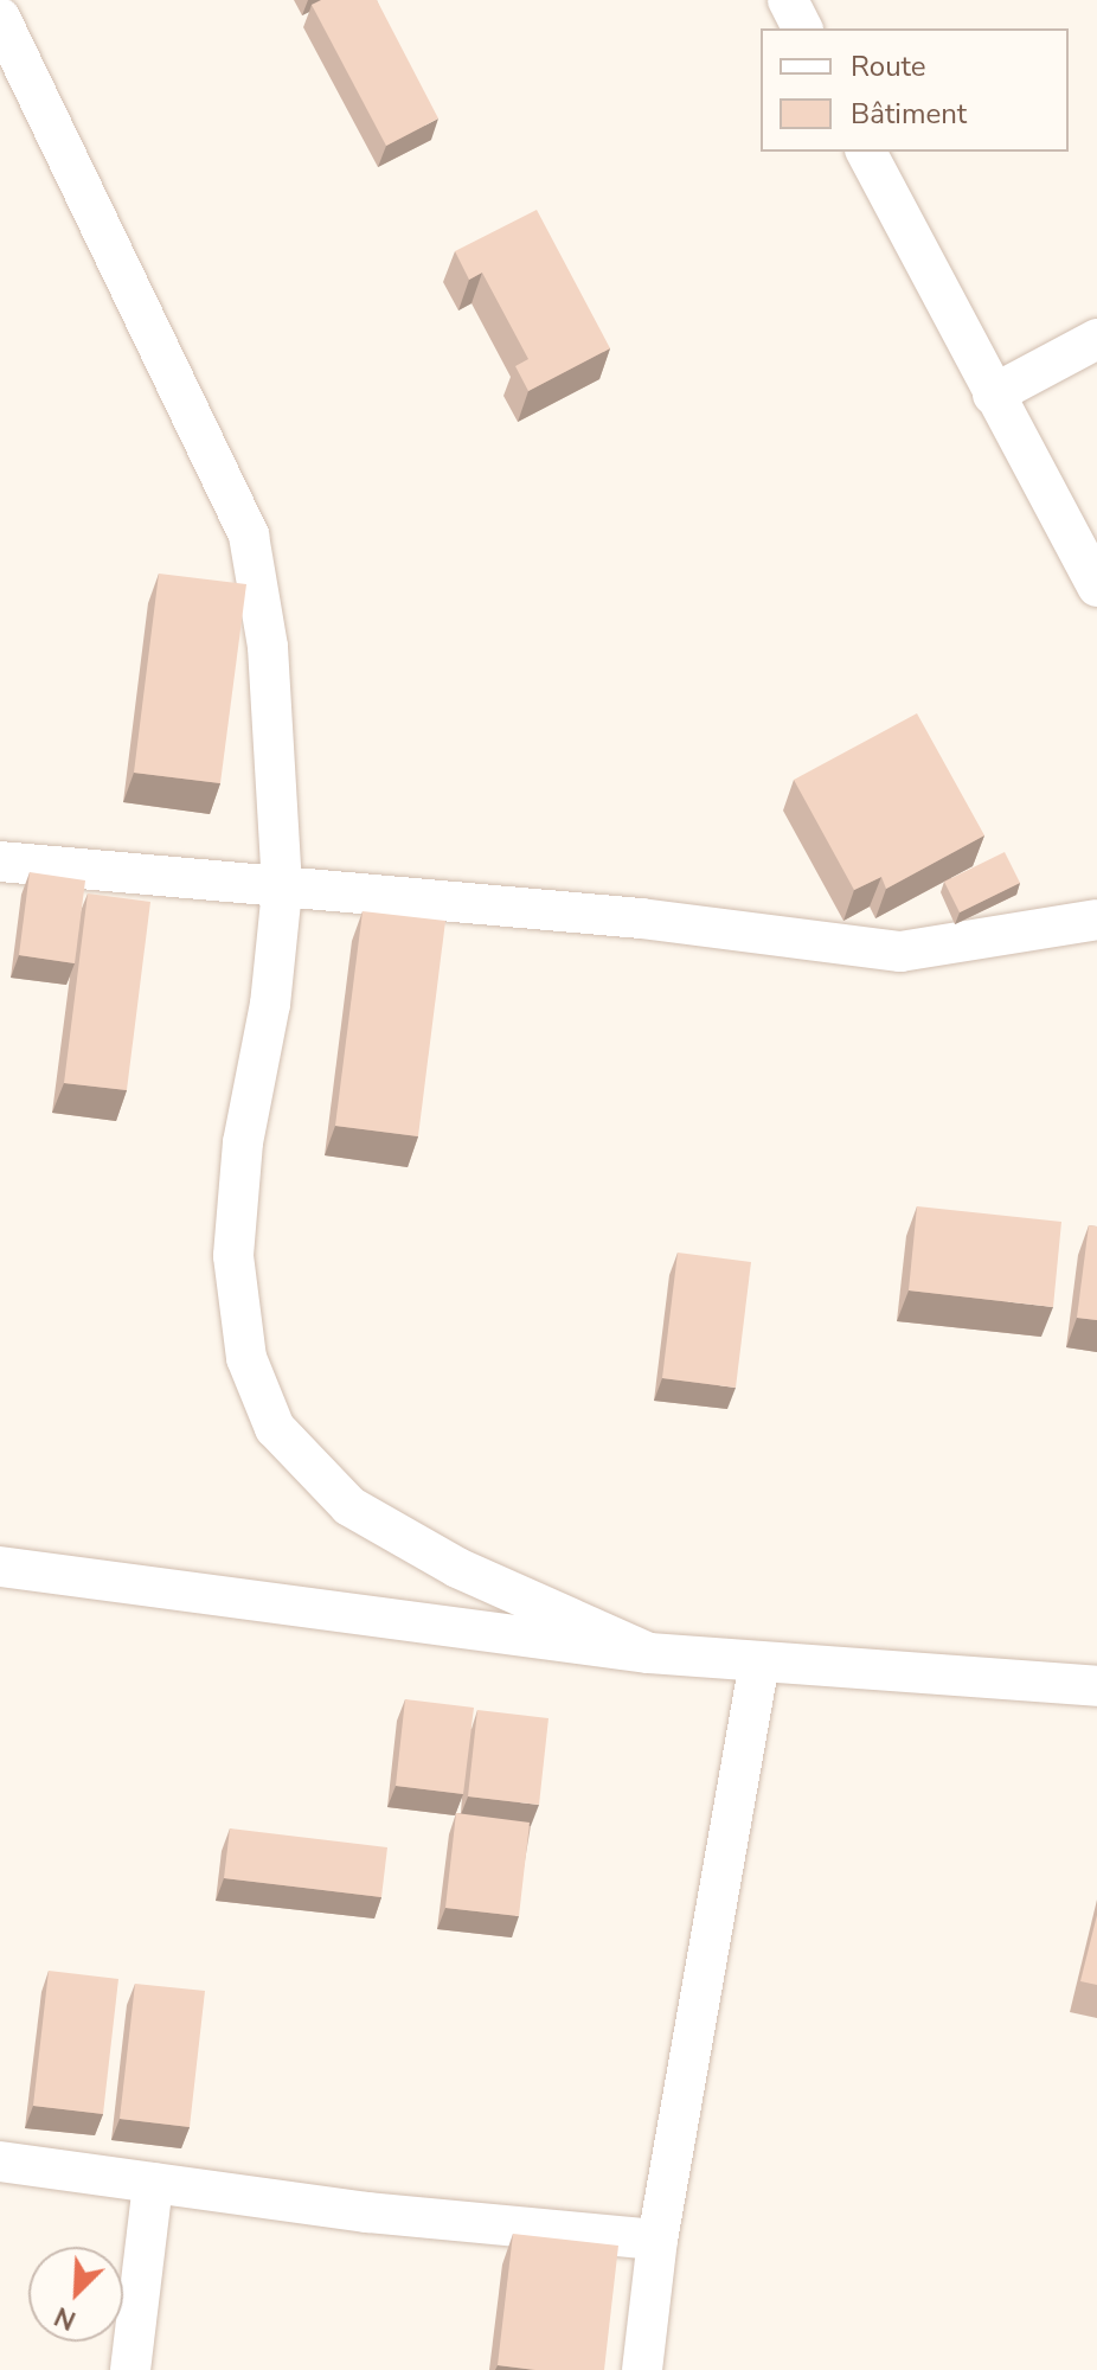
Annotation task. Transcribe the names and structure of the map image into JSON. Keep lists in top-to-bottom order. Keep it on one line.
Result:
{"legend":["Route","Bâtiment"],"north":"bottom left"}
